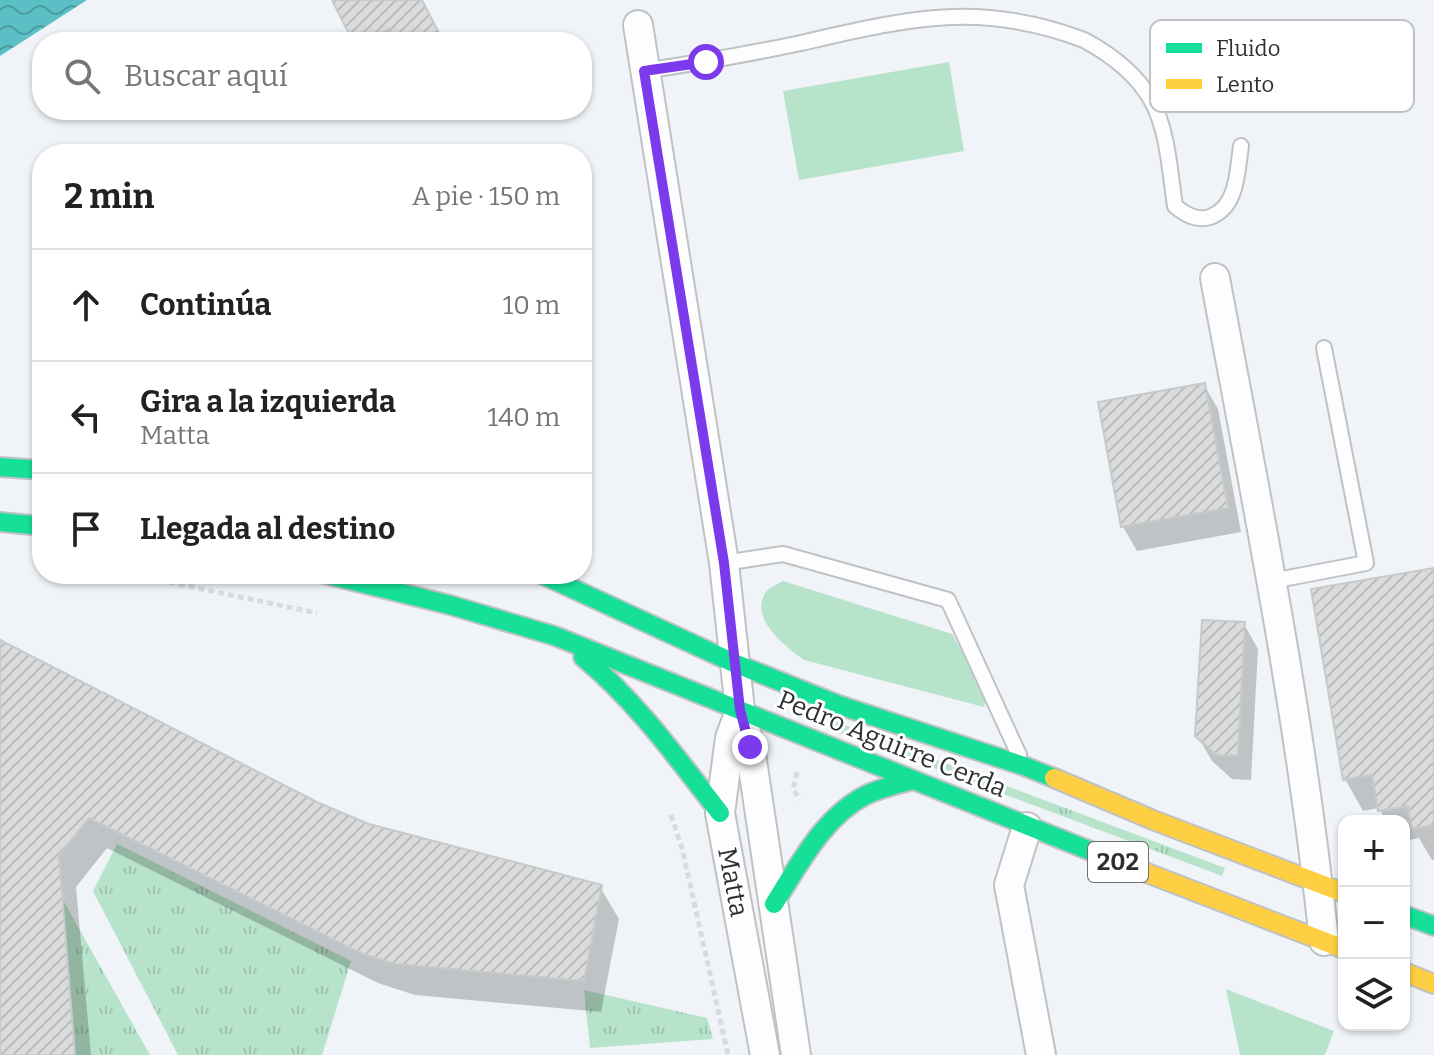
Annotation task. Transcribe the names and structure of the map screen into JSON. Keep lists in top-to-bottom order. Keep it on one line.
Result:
{"streets":{"highway":["Pedro Aguirre Cerda","202"],"street":["Matta"]},"crossings":[["Pedro Aguirre Cerda","Matta"]],"legend":["Fluido","Lento"],"page":{"search":"Buscar aquí","heading":["2 min","A pie · 150 m"],"list":[["Continúa","10 m"],["Gira a la izquierda","Matta","140 m"],"Llegada al destino"],"map_buttons":["+","−"]}}
